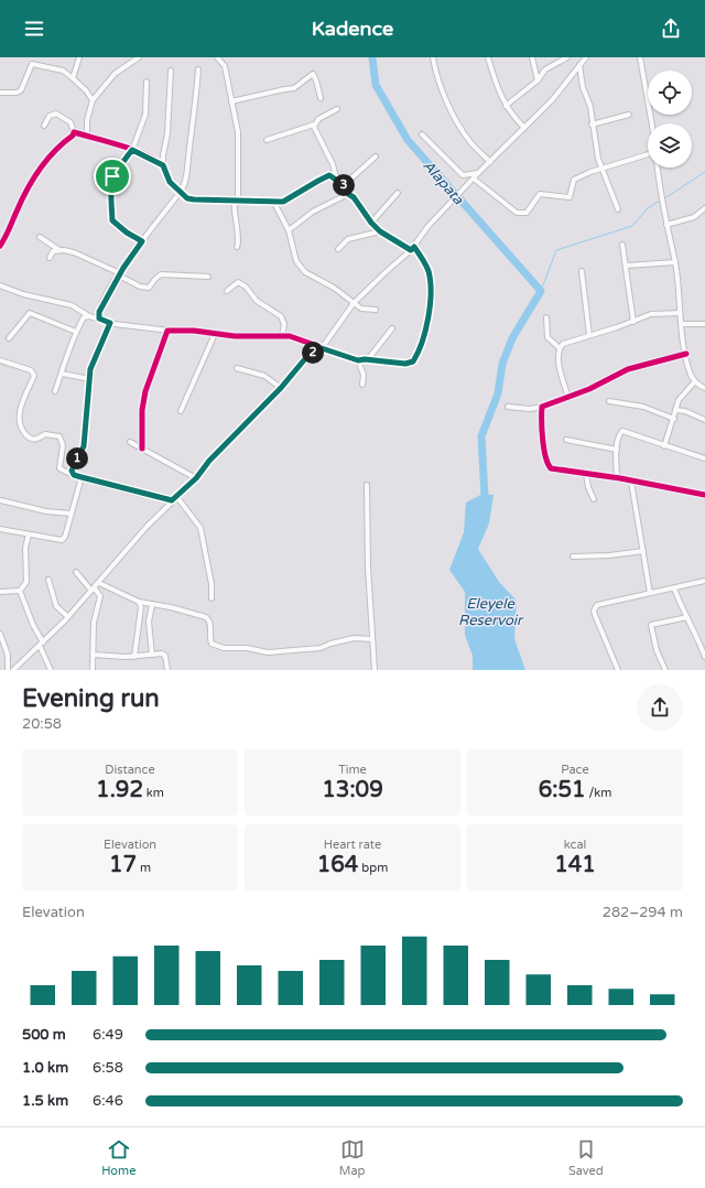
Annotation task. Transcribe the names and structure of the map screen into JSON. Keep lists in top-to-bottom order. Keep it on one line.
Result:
{"water":["Alapata","Eleyele Reservoir"],"page":{"header":"Kadence","pins":["3","2","1"],"heading":["Evening run","20:58"],"stats":[["Distance","1.92 km"],["Time","13:09"],["Pace","6:51 /km"],["Elevation","17 m"],["Heart rate","164 bpm"],["kcal","141"]],"chart":["Elevation","282–294 m"],"list":[{"name":"500 m","note":"6:49"},{"name":"1.0 km","note":"6:58"},{"name":"1.5 km","note":"6:46"}],"tabs":["Home","Map","Saved"]}}
